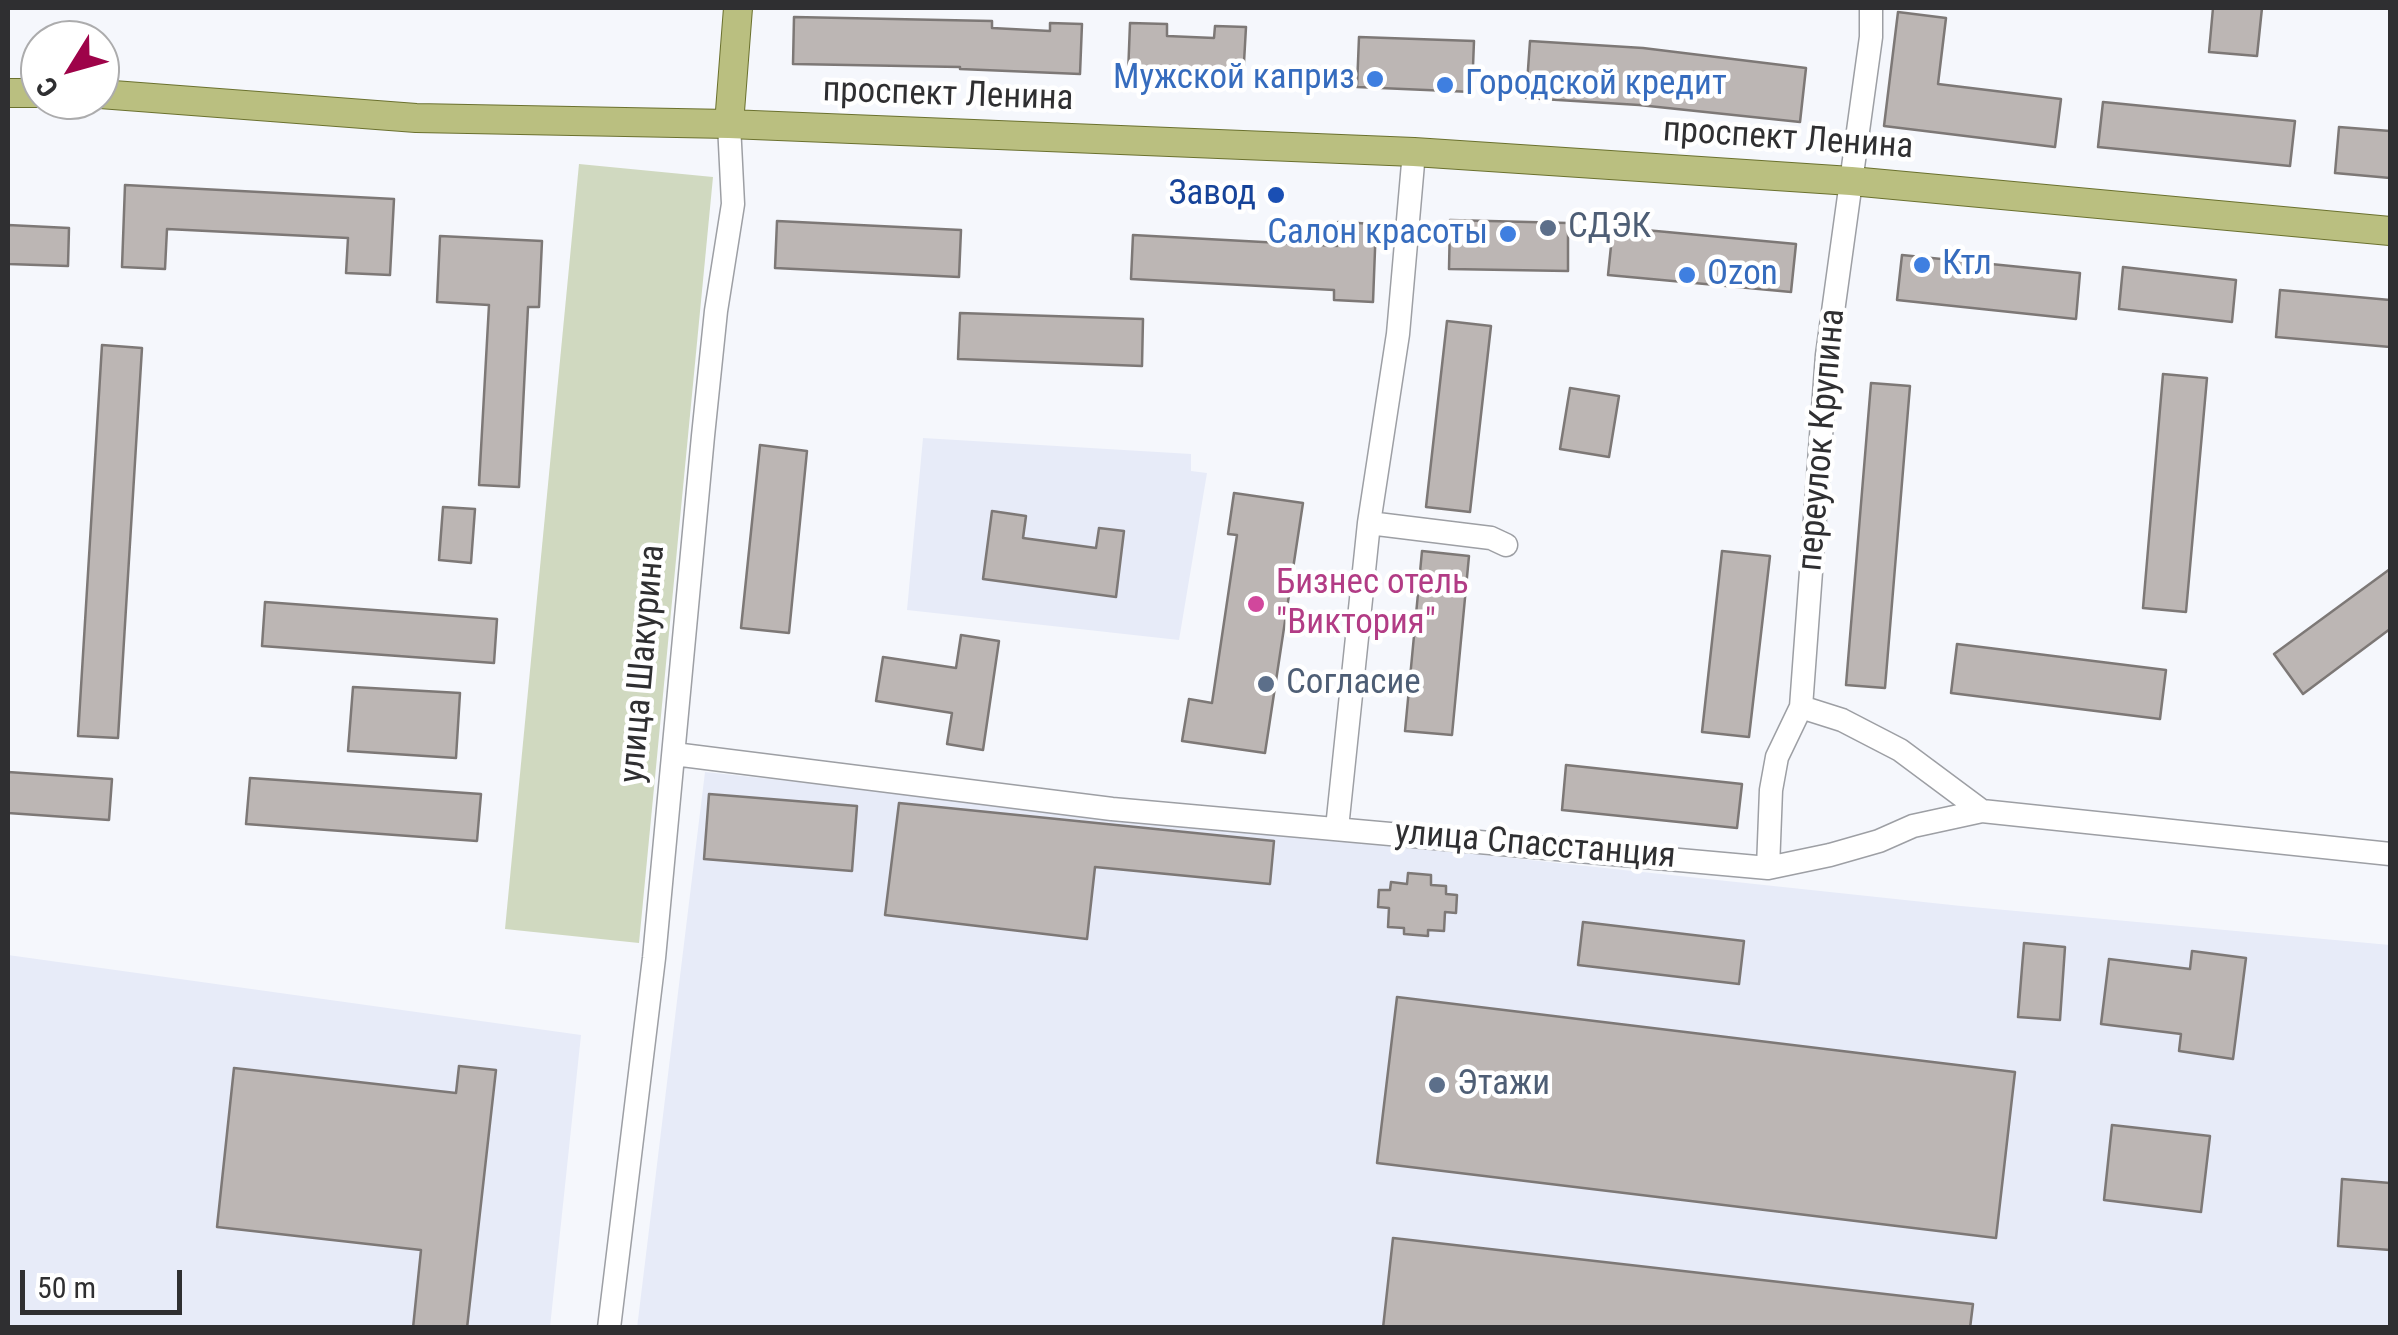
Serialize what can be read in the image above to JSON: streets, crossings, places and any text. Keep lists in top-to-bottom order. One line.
{"streets":{"main road":["проспект Ленина","улица Шакурина"],"street":["переулок Крупина","улица Спасстанция"]},"crossings":[["проспект Ленина","переулок Крупина"],["проспект Ленина","улица Шакурина"],["переулок Крупина","улица Спасстанция"],["улица Шакурина","улица Спасстанция"]],"places":["Мужской каприз","Городской кредит","Завод","СДЭК","Салон красоты","Ктл","Ozon","Бизнес отель \"Виктория\"","Согласие","Этажи"],"scale_bar":"50 m","north":"bottom left"}
